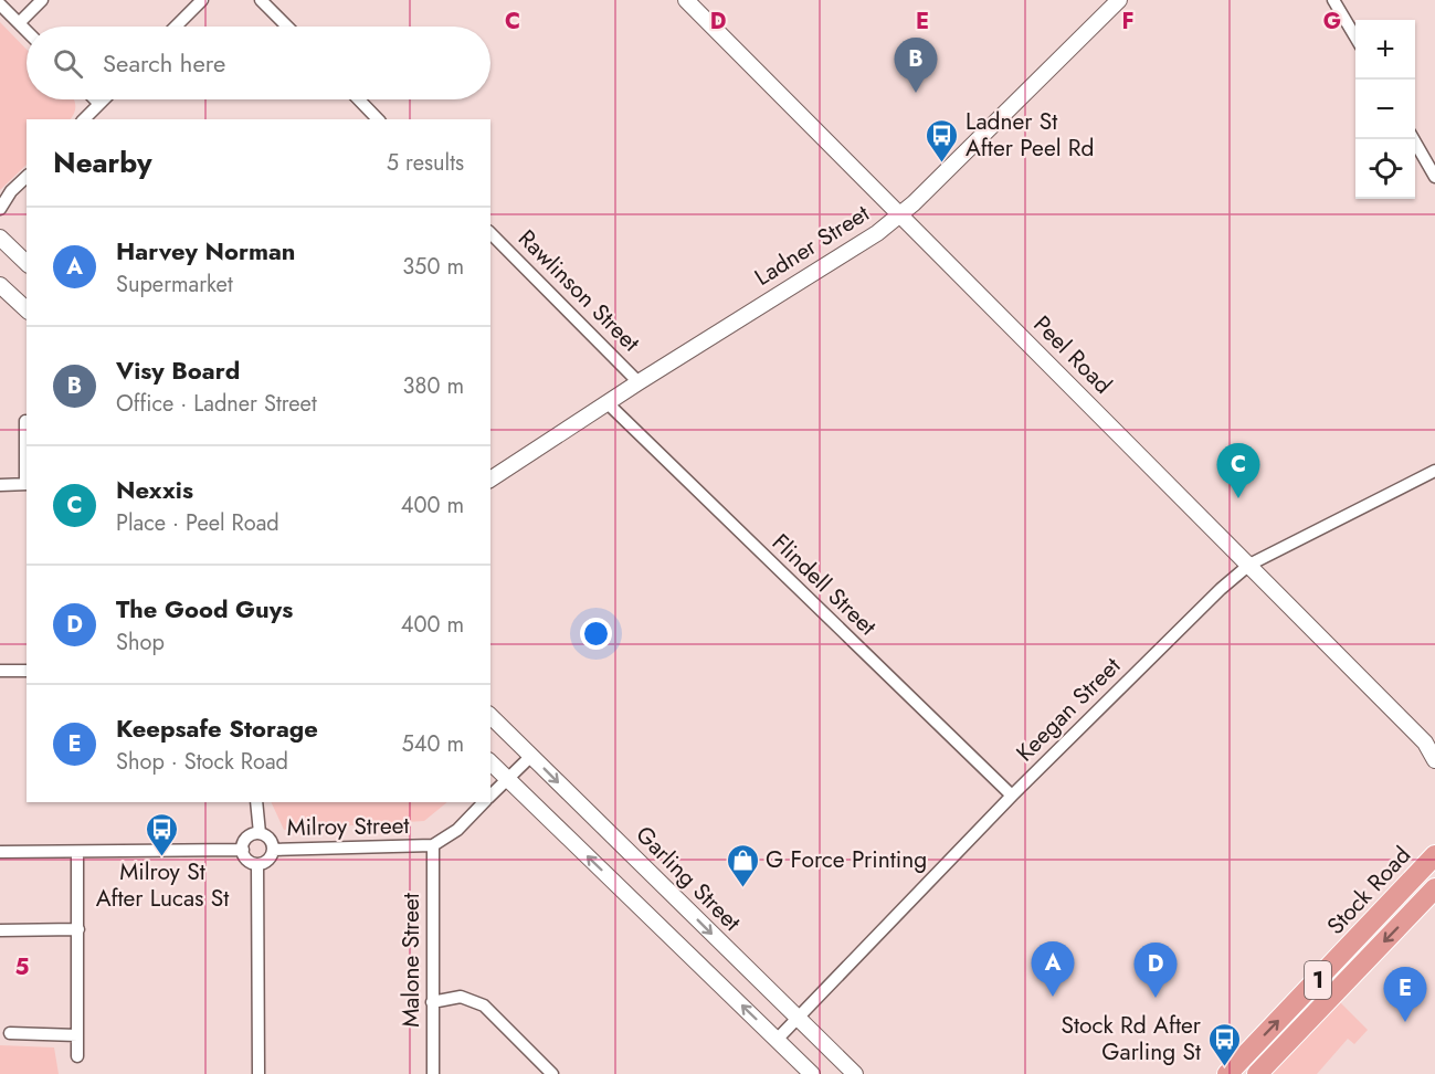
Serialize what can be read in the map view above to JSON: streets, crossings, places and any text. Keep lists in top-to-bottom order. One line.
{"streets":{"highway":["Stock Road","1"],"street":["Ladner Street","Rawlinson Street","Peel Road","Flindell Street","Keegan Street","Milroy Street","Garling Street","Malone Street"]},"crossings":[["Ladner Street","Rawlinson Street"],["Ladner Street","Peel Road"],["Ladner Street","Flindell Street"],["Peel Road","Keegan Street"],["Flindell Street","Keegan Street"],["Keegan Street","Garling Street"],["Milroy Street","Garling Street"],["Milroy Street","Malone Street"]],"places":{"bus stop":["Ladner St After Peel Rd","Milroy St After Lucas St","Stock Rd After Garling St"],"shop":["G Force Printing"]},"page":{"map_buttons":["+","−"],"search":"Search here","pins":["B","C","A","D","E"],"heading":["Nearby","5 results"],"list":[{"mark":"A","name":"Harvey Norman","note":"Supermarket","value":"350 m"},{"mark":"B","name":"Visy Board","note":"Office · Ladner Street","value":"380 m"},{"mark":"C","name":"Nexxis","note":"Place · Peel Road","value":"400 m"},{"mark":"D","name":"The Good Guys","note":"Shop","value":"400 m"},{"mark":"E","name":"Keepsafe Storage","note":"Shop · Stock Road","value":"540 m"}]},"grid":{"columns":["C","D","E","F","G"],"rows":["5"]}}
